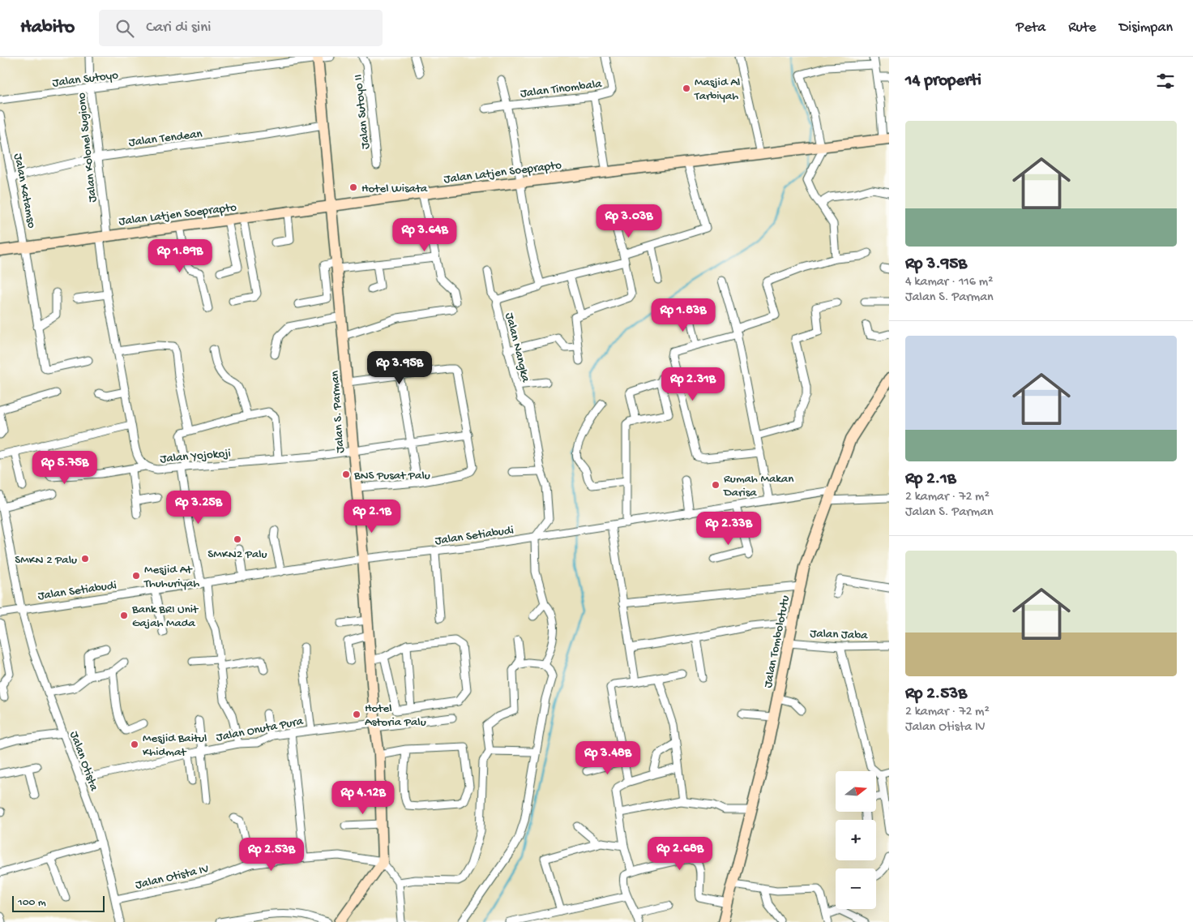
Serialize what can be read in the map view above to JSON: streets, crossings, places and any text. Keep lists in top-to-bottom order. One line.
{"streets":{"street":["Jalan Sutoyo","Jalan Tinombala","Jalan Sutoyo II","Jalan Tendean","Jalan Kolonel Sugiono","Jalan Latjen Soeprapto","Jalan Katamso","Jalan Nangka","Jalan S. Parman","Jalan Yojokoji","Jalan Setiabudi","Jalan Jaba","Jalan Tombolotutu","Jalan Onuta Pura","Jalan Otista","Jalan Otista IV"]},"crossings":[["Jalan Sutoyo","Jalan Kolonel Sugiono"],["Jalan Sutoyo","Jalan S. Parman"],["Jalan Tinombala","Jalan Latjen Soeprapto"],["Jalan Tendean","Jalan Kolonel Sugiono"],["Jalan Tendean","Jalan Katamso"],["Jalan Tendean","Jalan S. Parman"],["Jalan Kolonel Sugiono","Jalan Latjen Soeprapto"],["Jalan Kolonel Sugiono","Jalan Yojokoji"],["Jalan Latjen Soeprapto","Jalan Katamso"],["Jalan Latjen Soeprapto","Jalan S. Parman"],["Jalan Nangka","Jalan Setiabudi"],["Jalan S. Parman","Jalan Yojokoji"],["Jalan S. Parman","Jalan Setiabudi"],["Jalan S. Parman","Jalan Onuta Pura"],["Jalan S. Parman","Jalan Otista IV"],["Jalan Setiabudi","Jalan Tombolotutu"],["Jalan Setiabudi","Jalan Otista"],["Jalan Jaba","Jalan Tombolotutu"],["Jalan Onuta Pura","Jalan Otista"],["Jalan Otista","Jalan Otista IV"]],"places":["Masjid Al Tarbiyah","Hotel Wisata","BNS Pusat Palu","Rumah Makan Darisa","SMKN2 Palu","SMKN 2 Palu","Mesjid At Thuhuriyah","Bank BRI Unit Gajah Mada","Hotel Astoria Palu","Mesjid Baitul Khidmat"],"scale_bar":"100 m","north":"right","page":{"header":"Habito","search":"Cari di sini","nav":["Peta","Rute","Disimpan"],"heading":"14 properti","list":[{"name":"Rp 3.95B","note":"4 kamar · 116 m² · Jalan S. Parman"},{"name":"Rp 2.1B","note":"2 kamar · 72 m² · Jalan S. Parman"},{"name":"Rp 2.53B","note":"2 kamar · 72 m² · Jalan Otista IV"}],"price":["Rp 3.03B","Rp 3.64B","Rp 1.89B","Rp 1.83B","Rp 3.95B","Rp 2.31B","Rp 5.75B","Rp 3.25B","Rp 2.1B","Rp 2.33B","Rp 3.48B","Rp 4.12B","Rp 2.68B","Rp 2.53B"],"map_buttons":["+","−"],"scale":"100 m"}}
